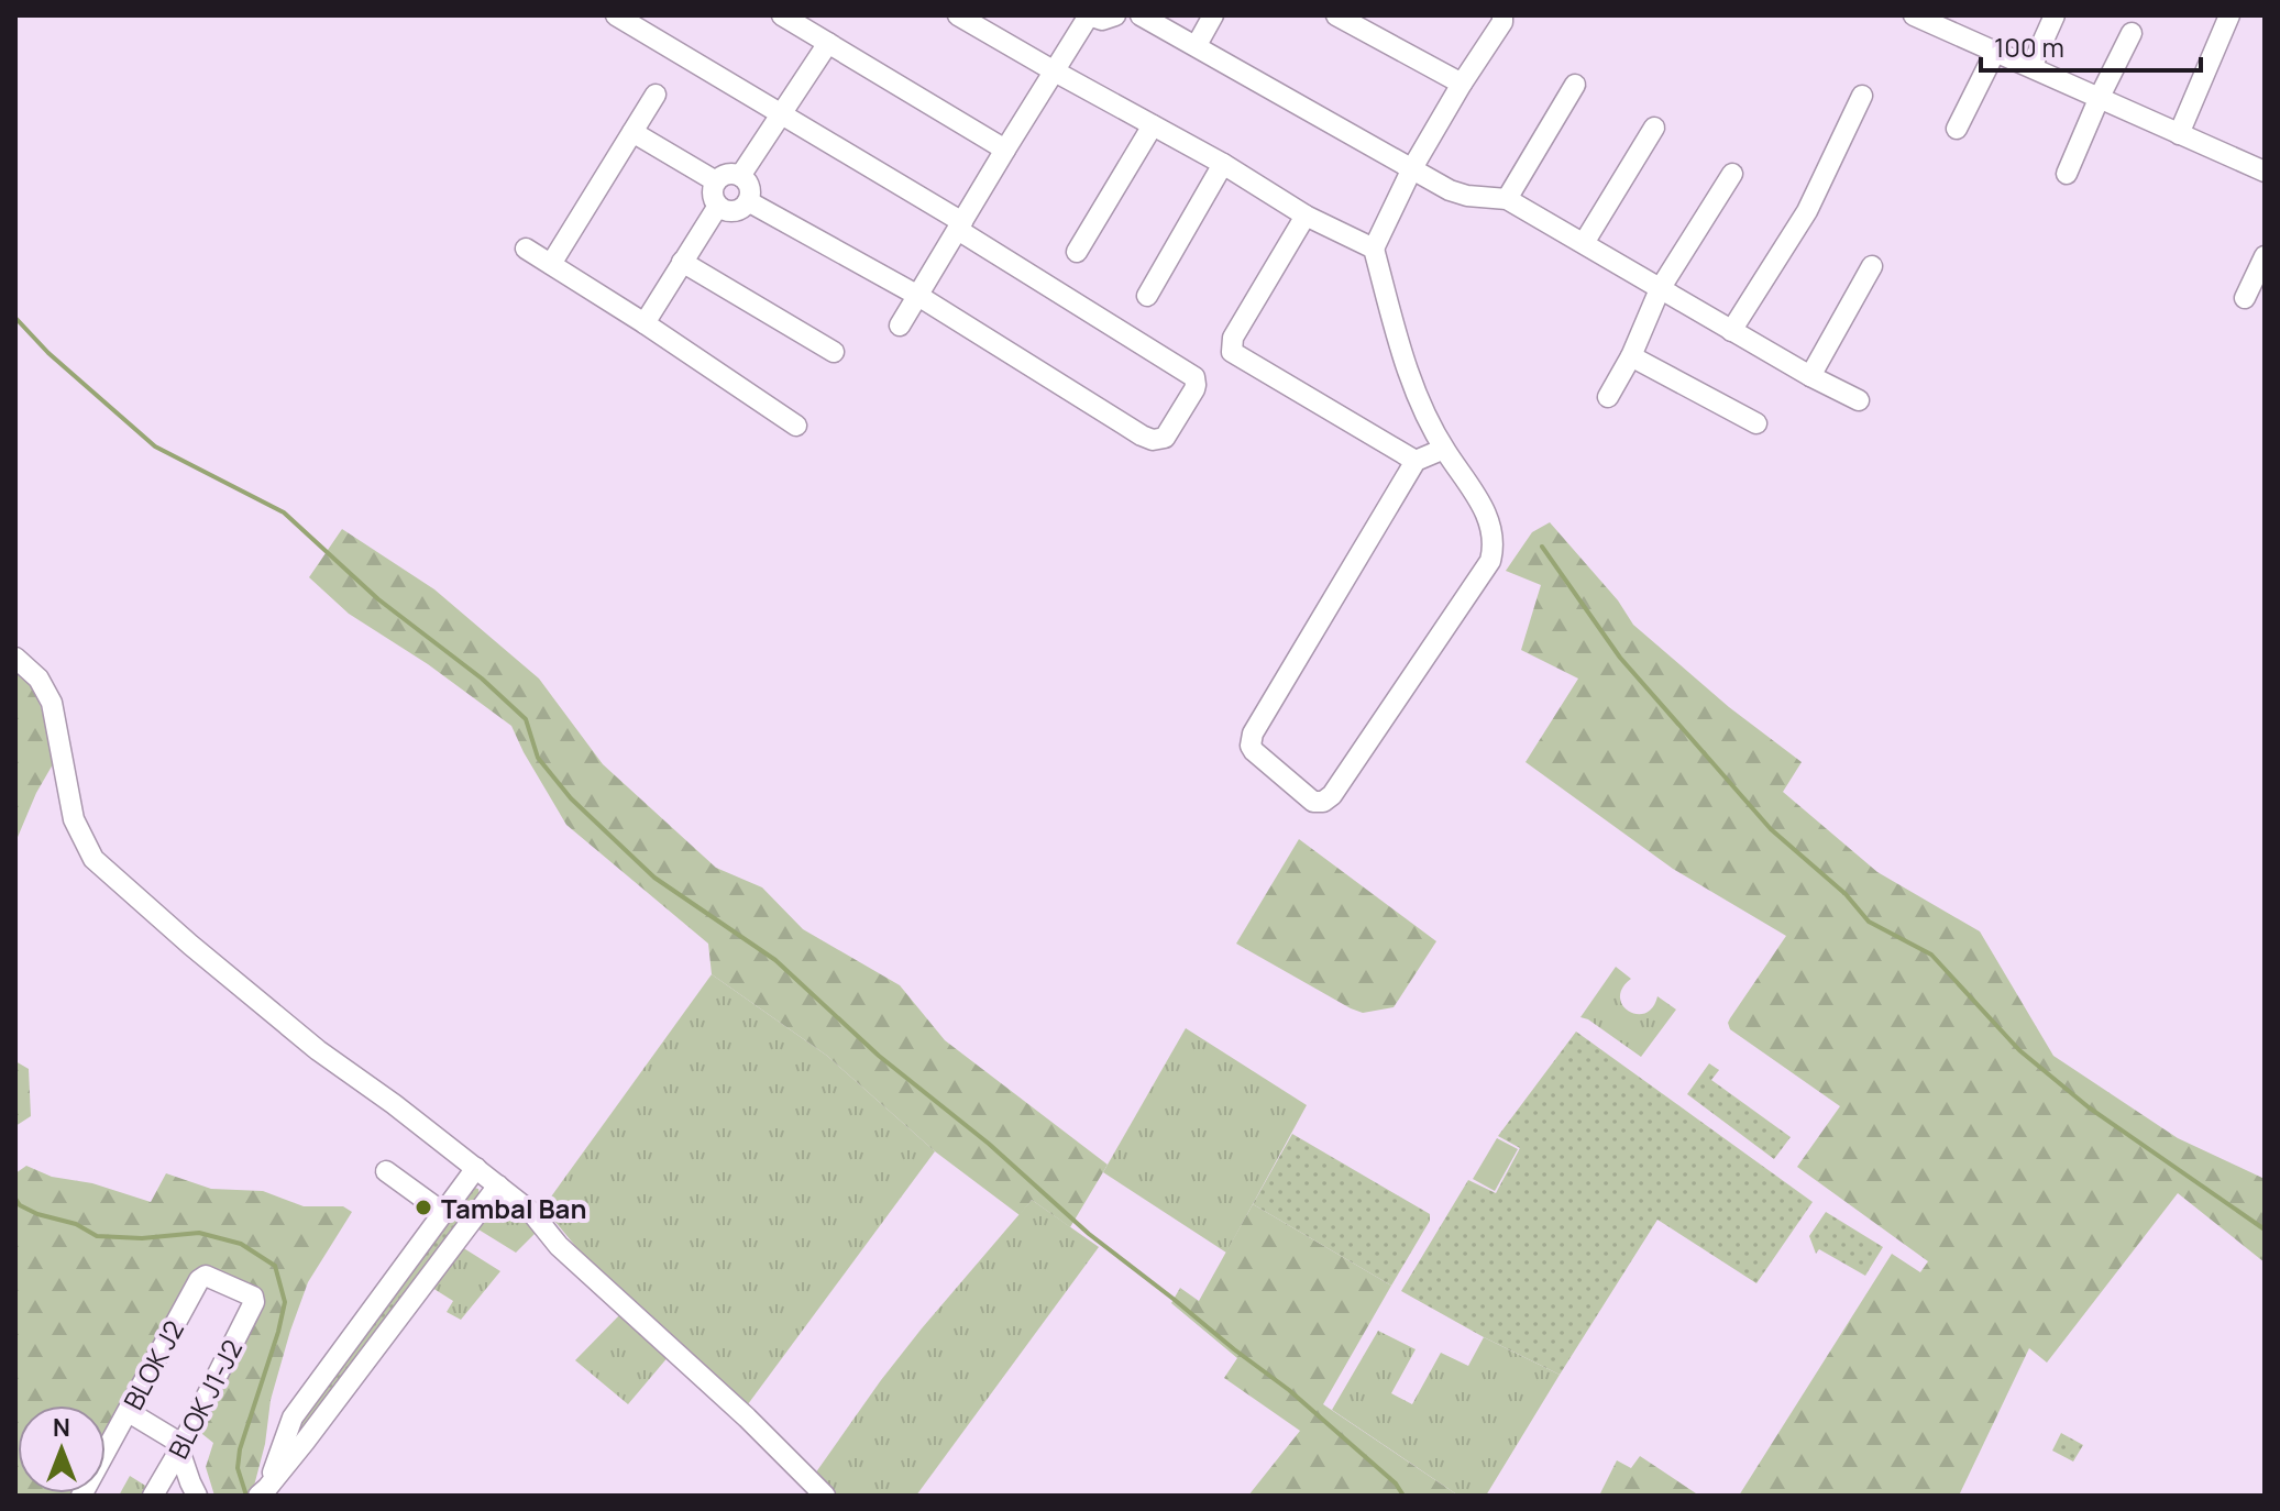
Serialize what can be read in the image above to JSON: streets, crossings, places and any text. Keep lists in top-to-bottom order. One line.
{"streets":{"street":["BLOK J2","BLOK J1-J2"]},"crossings":[["BLOK J2","BLOK J1-J2"]],"places":["Tambal Ban"],"scale_bar":"100 m","north":"top"}
